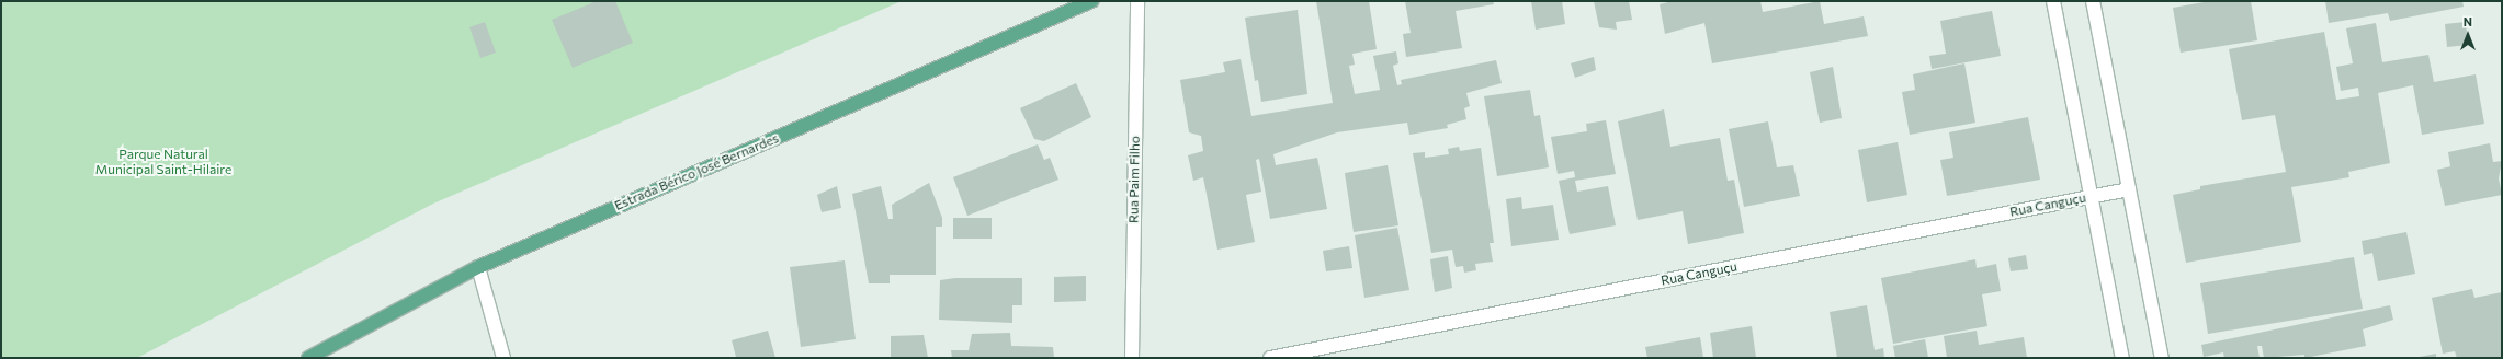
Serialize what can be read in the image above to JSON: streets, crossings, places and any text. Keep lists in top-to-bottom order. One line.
{"streets":{"main road":["Estrada Bérico José Bernardes"],"street":["Rua Paim Filho","Rua Canguçu"]},"parks":["Parque Natural Municipal Saint-Hilaire"],"north":"top"}
